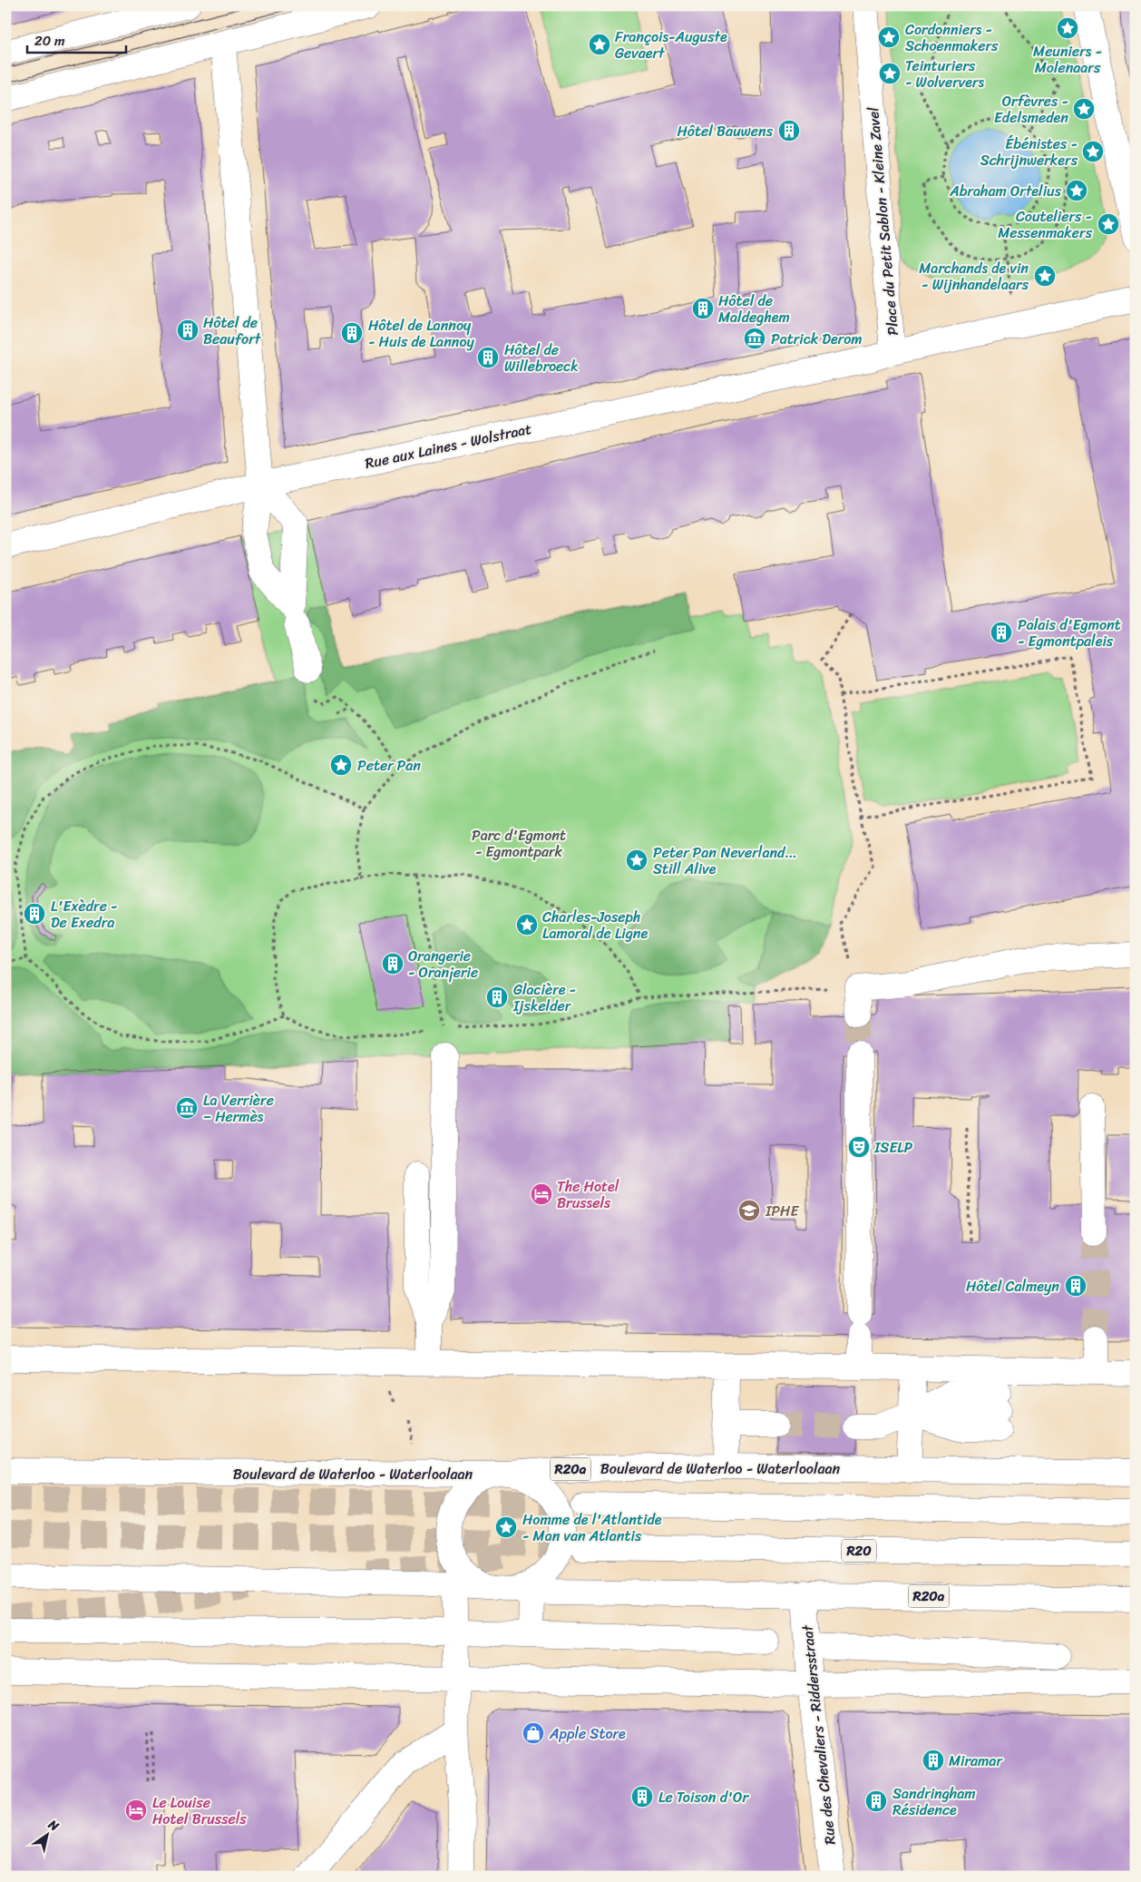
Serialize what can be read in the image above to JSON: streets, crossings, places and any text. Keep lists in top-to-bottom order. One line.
{"streets":{"main road":["Place du Petit Sablon - Kleine Zavel","Rue aux Laines - Wolstraat","Boulevard de Waterloo - Waterloolaan","R20a","R20","Rue des Chevaliers - Riddersstraat"]},"crossings":[["Place du Petit Sablon - Kleine Zavel","Rue aux Laines - Wolstraat"],["Boulevard de Waterloo - Waterloolaan","R20a"],["R20a","Rue des Chevaliers - Riddersstraat"]],"parks":["Parc d'Egmont - Egmontpark"],"places":{"place":["Meuniers - Molenaars","Cordonniers - Schoenmakers","François-Auguste Gevaert","Teinturiers - Wolververs","Orfèvres - Edelsmeden","Ébénistes - Schrijnwerkers","Abraham Ortelius","Couteliers - Messenmakers","Marchands de vin - Wijnhandelaars","Peter Pan","Peter Pan Neverland… Still Alive","Charles-Joseph Lamoral de Ligne","Homme de l'Atlantide - Man van Atlantis"],"building":["Hôtel Bauwens","Hôtel de Maldeghem","Hôtel de Beaufort","Hôtel de Lannoy - Huis de Lannoy","Hôtel de Willebroeck","Palais d'Egmont - Egmontpaleis","L'Exèdre - De Exedra","Orangerie - Oranjerie","Glacière - Ijskelder","Hôtel Calmeyn","Miramar","Le Toison d'Or","Sandringham Résidence"],"museum":["Patrick Derom","La Verrière – Hermès"],"theatre":["ISELP"],"hotel":["The Hotel Brussels","Le Louise Hotel Brussels"],"school or university":["IPHE"],"shop":["Apple Store"]},"scale_bar":"20 m","north":"top right"}
